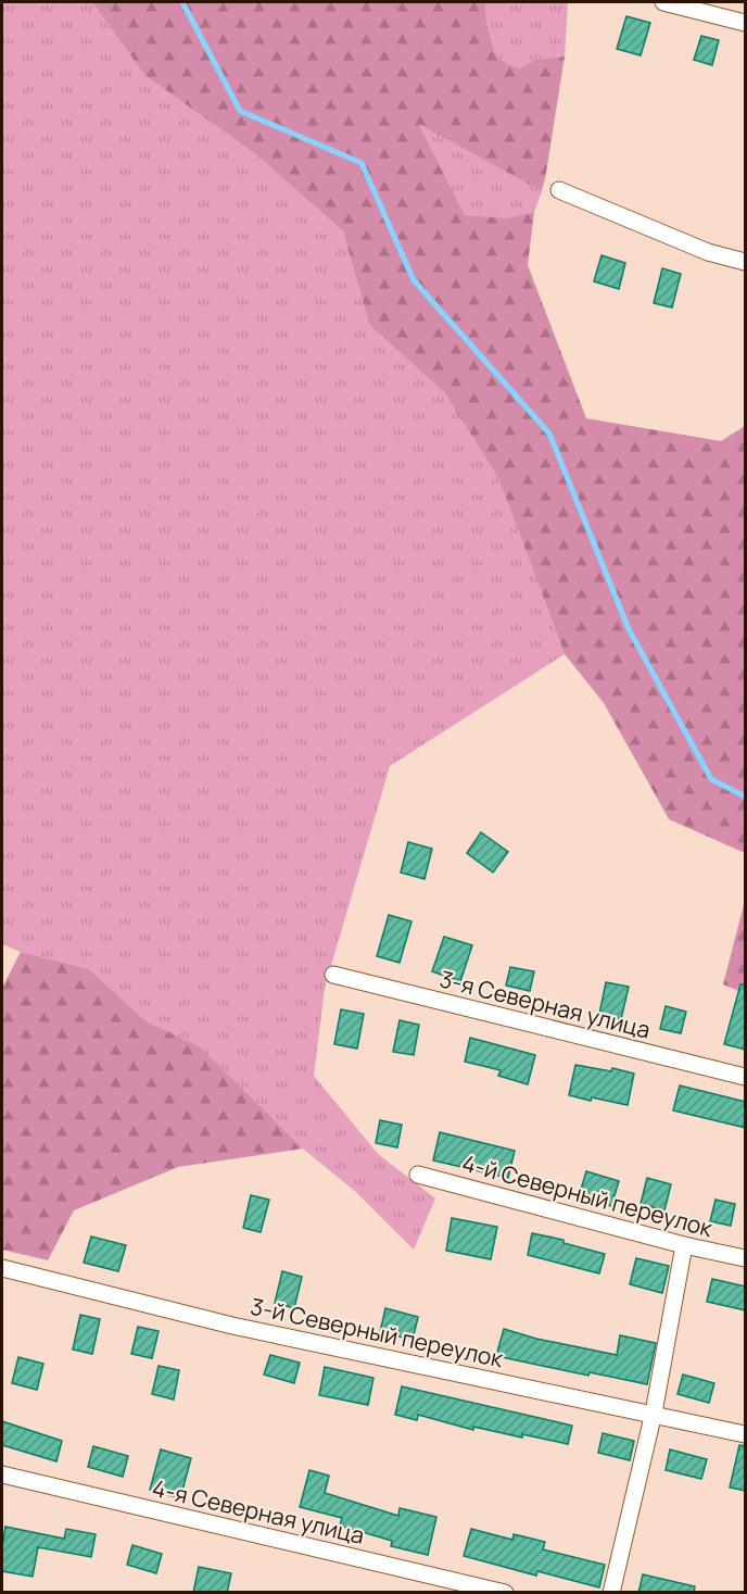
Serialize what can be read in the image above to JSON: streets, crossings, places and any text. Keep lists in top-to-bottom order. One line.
{"streets":{"street":["3-я Северная улица","4-й Северный переулок","3-й Северный переулок","4-я Северная улица"]}}
